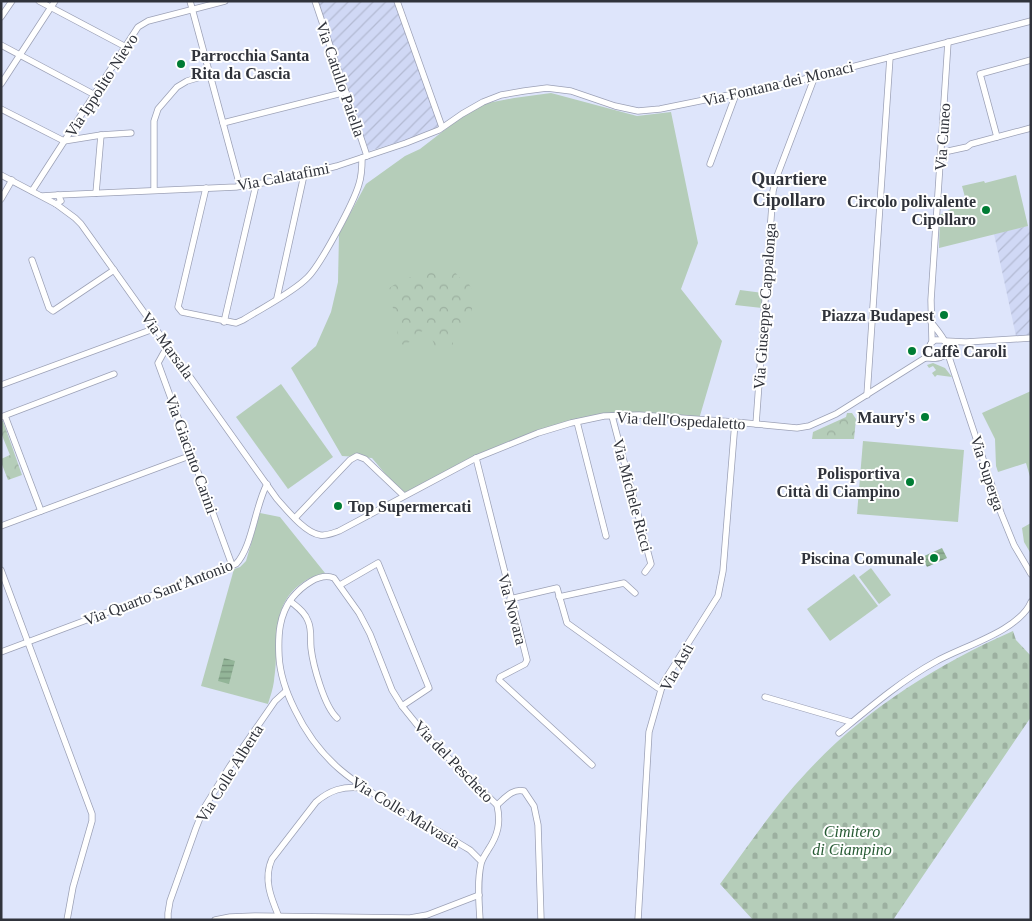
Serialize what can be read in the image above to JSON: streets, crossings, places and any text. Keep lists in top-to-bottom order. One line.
{"streets":{"street":["Via Catullo Paiella","Via Fontana dei Monaci","Via Ippolito Nievo","Via Cuneo","Via Calatafimi","Via Giuseppe Cappalonga","Via Marsala","Via dell'Ospedaletto","Via Giacinto Carini","Via Superga","Via Michele Ricci","Via Quarto Sant'Antonio","Via Novara","Via Asti","Via del Pescheto","Via Colle Alberta","Via Colle Malvasia"]},"crossings":[["Via Catullo Paiella","Via Calatafimi"],["Via Fontana dei Monaci","Via Cuneo"],["Via Fontana dei Monaci","Via Calatafimi"],["Via Fontana dei Monaci","Via Giuseppe Cappalonga"],["Via Cuneo","Via dell'Ospedaletto"],["Via Cuneo","Via Superga"],["Via Calatafimi","Via Marsala"],["Via Giuseppe Cappalonga","Via dell'Ospedaletto"],["Via Marsala","Via dell'Ospedaletto"],["Via Marsala","Via Giacinto Carini"],["Via Marsala","Via Quarto Sant'Antonio"],["Via dell'Ospedaletto","Via Superga"],["Via dell'Ospedaletto","Via Michele Ricci"],["Via dell'Ospedaletto","Via Quarto Sant'Antonio"],["Via dell'Ospedaletto","Via Novara"],["Via dell'Ospedaletto","Via Asti"],["Via Giacinto Carini","Via Quarto Sant'Antonio"],["Via del Pescheto","Via Colle Malvasia"],["Via Colle Alberta","Via Colle Malvasia"]],"districts":["Quartiere Cipollaro"],"parks":["Cimitero di Ciampino"],"places":["Parrocchia Santa Rita da Cascia","Circolo polivalente Cipollaro","Piazza Budapest","Caffè Caroli","Maury's","Polisportiva Città di Ciampino","Top Supermercati","Piscina Comunale"]}
